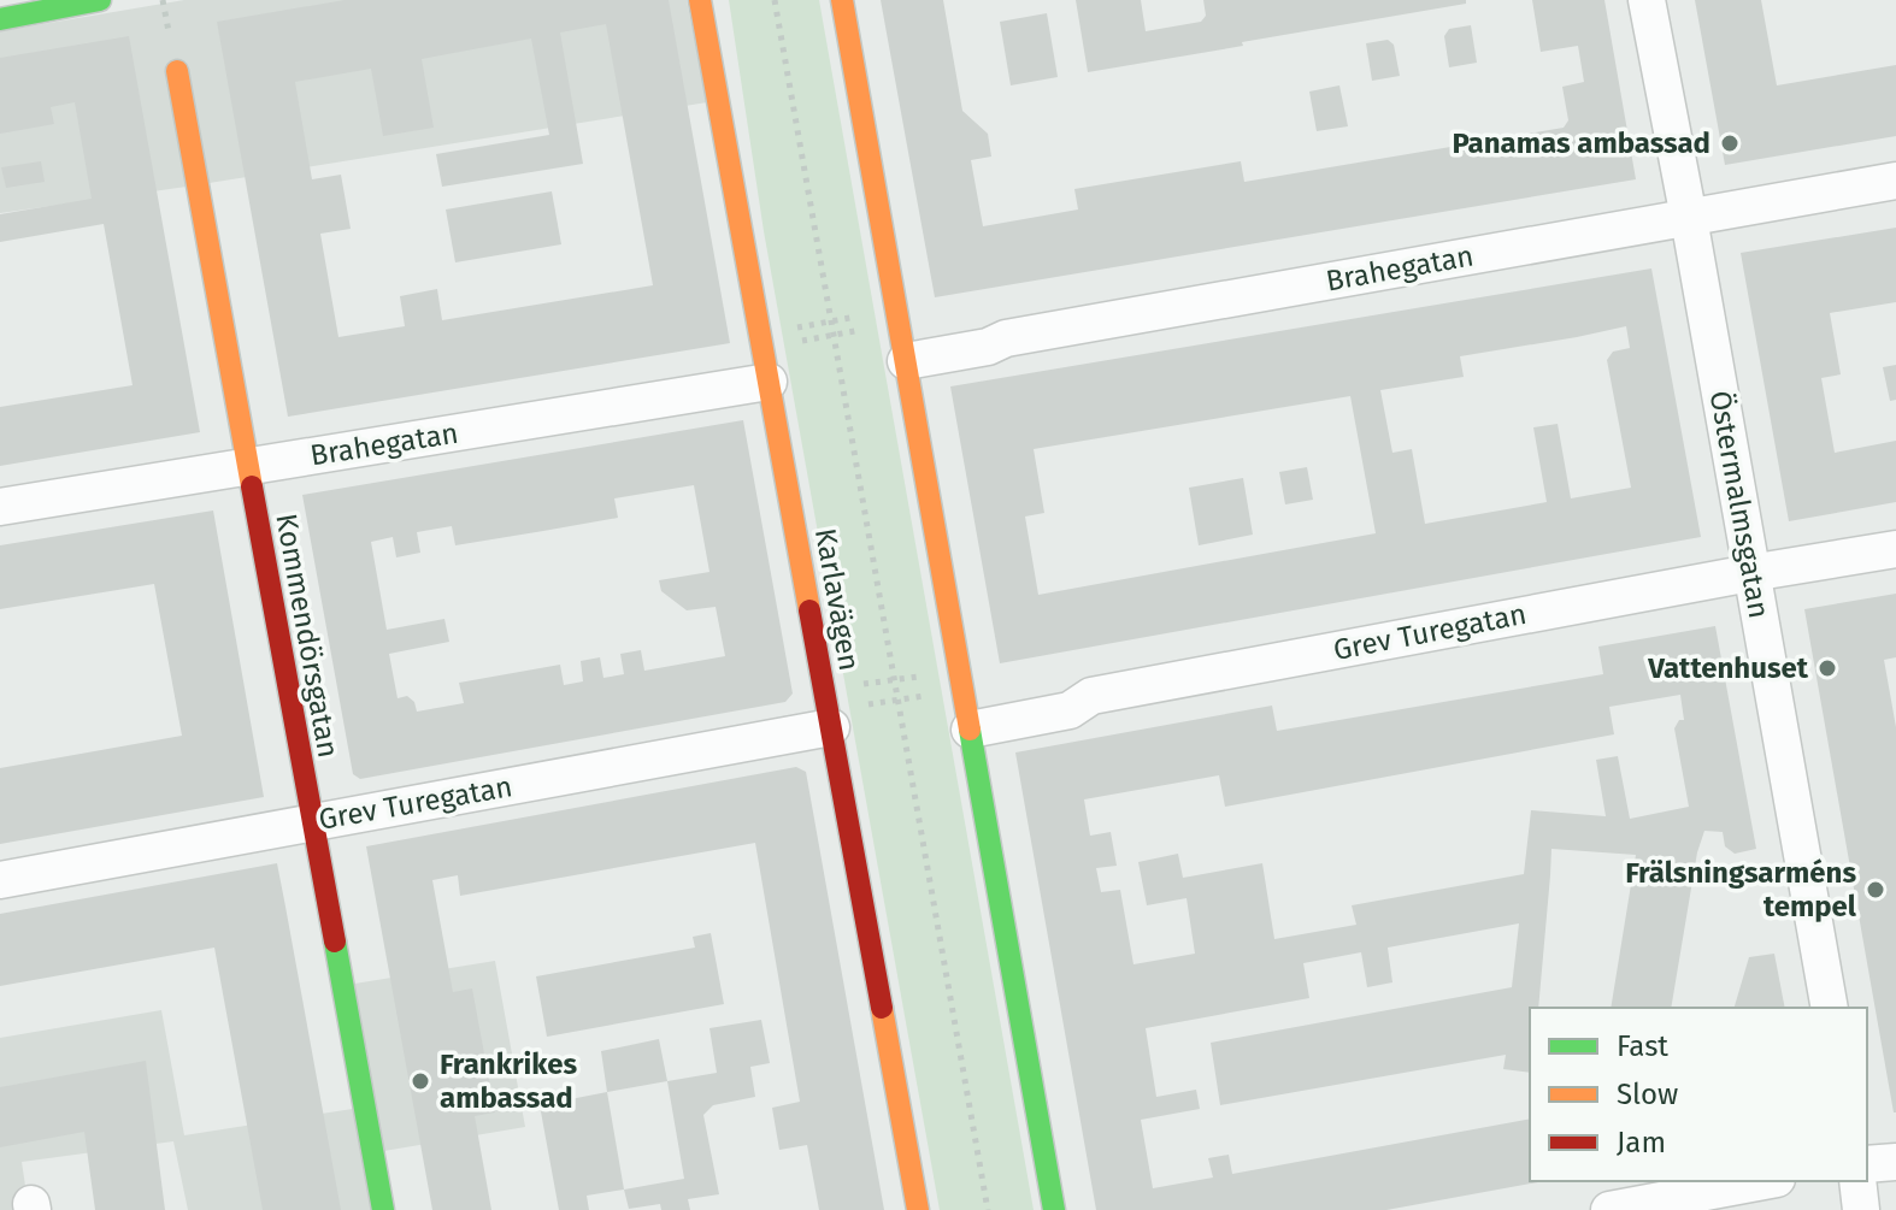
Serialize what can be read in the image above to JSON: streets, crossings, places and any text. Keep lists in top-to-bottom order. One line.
{"streets":{"street":["Brahegatan","Östermalmsgatan","Karlavägen","Grev Turegatan","Kommendörsgatan"]},"crossings":[["Brahegatan","Östermalmsgatan"],["Brahegatan","Karlavägen"],["Brahegatan","Kommendörsgatan"],["Östermalmsgatan","Grev Turegatan"],["Karlavägen","Grev Turegatan"],["Grev Turegatan","Kommendörsgatan"]],"places":["Panamas ambassad","Vattenhuset","Frälsningsarméns tempel","Frankrikes ambassad"],"legend":["Fast","Slow","Jam"]}
